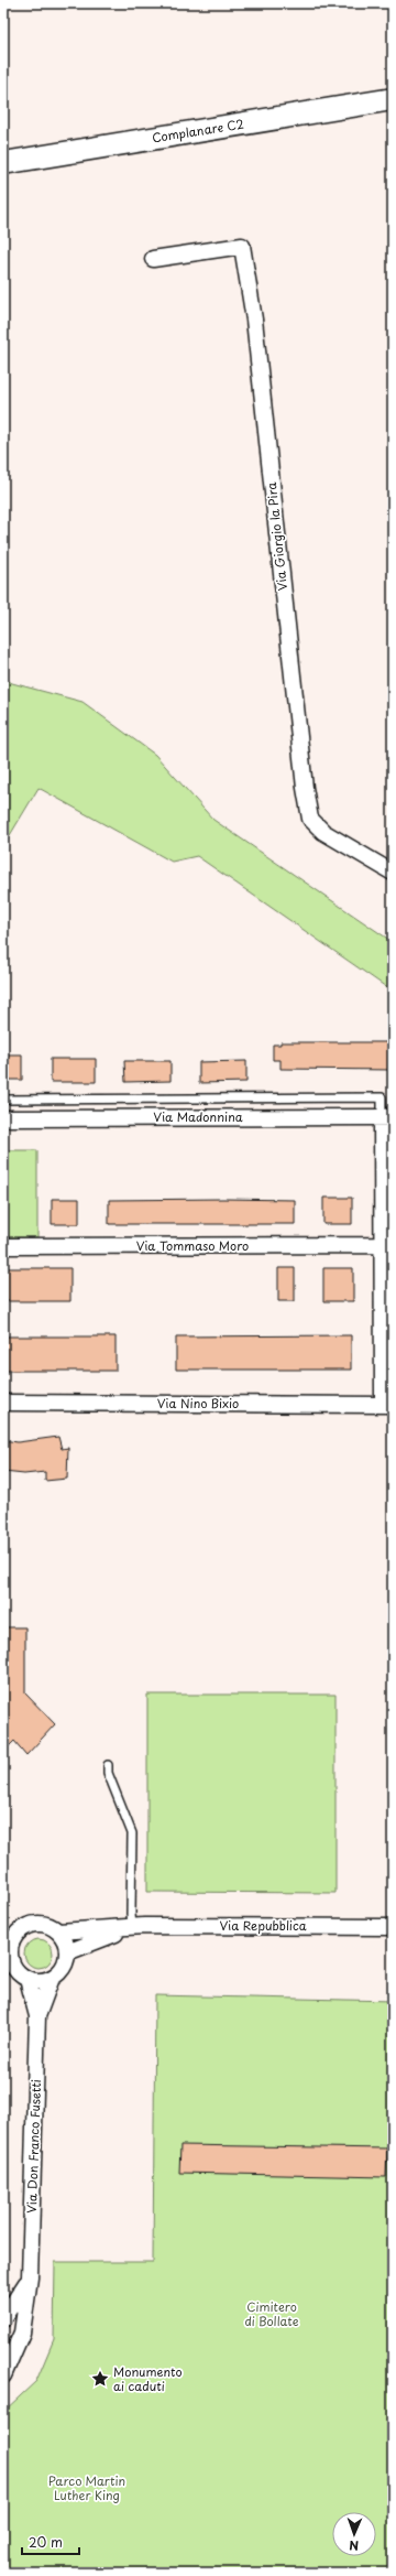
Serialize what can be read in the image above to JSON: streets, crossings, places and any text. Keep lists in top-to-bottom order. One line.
{"streets":{"street":["Complanare C2","Via Giorgio la Pira","Via Madonnina","Via Tommaso Moro","Via Nino Bixio","Via Repubblica","Via Don Franco Fusetti"]},"crossings":[["Via Repubblica","Via Don Franco Fusetti"]],"parks":["Cimitero di Bollate","Parco Martin Luther King"],"places":{"place":["Monumento ai caduti"]},"scale_bar":"20 m","north":"bottom"}
